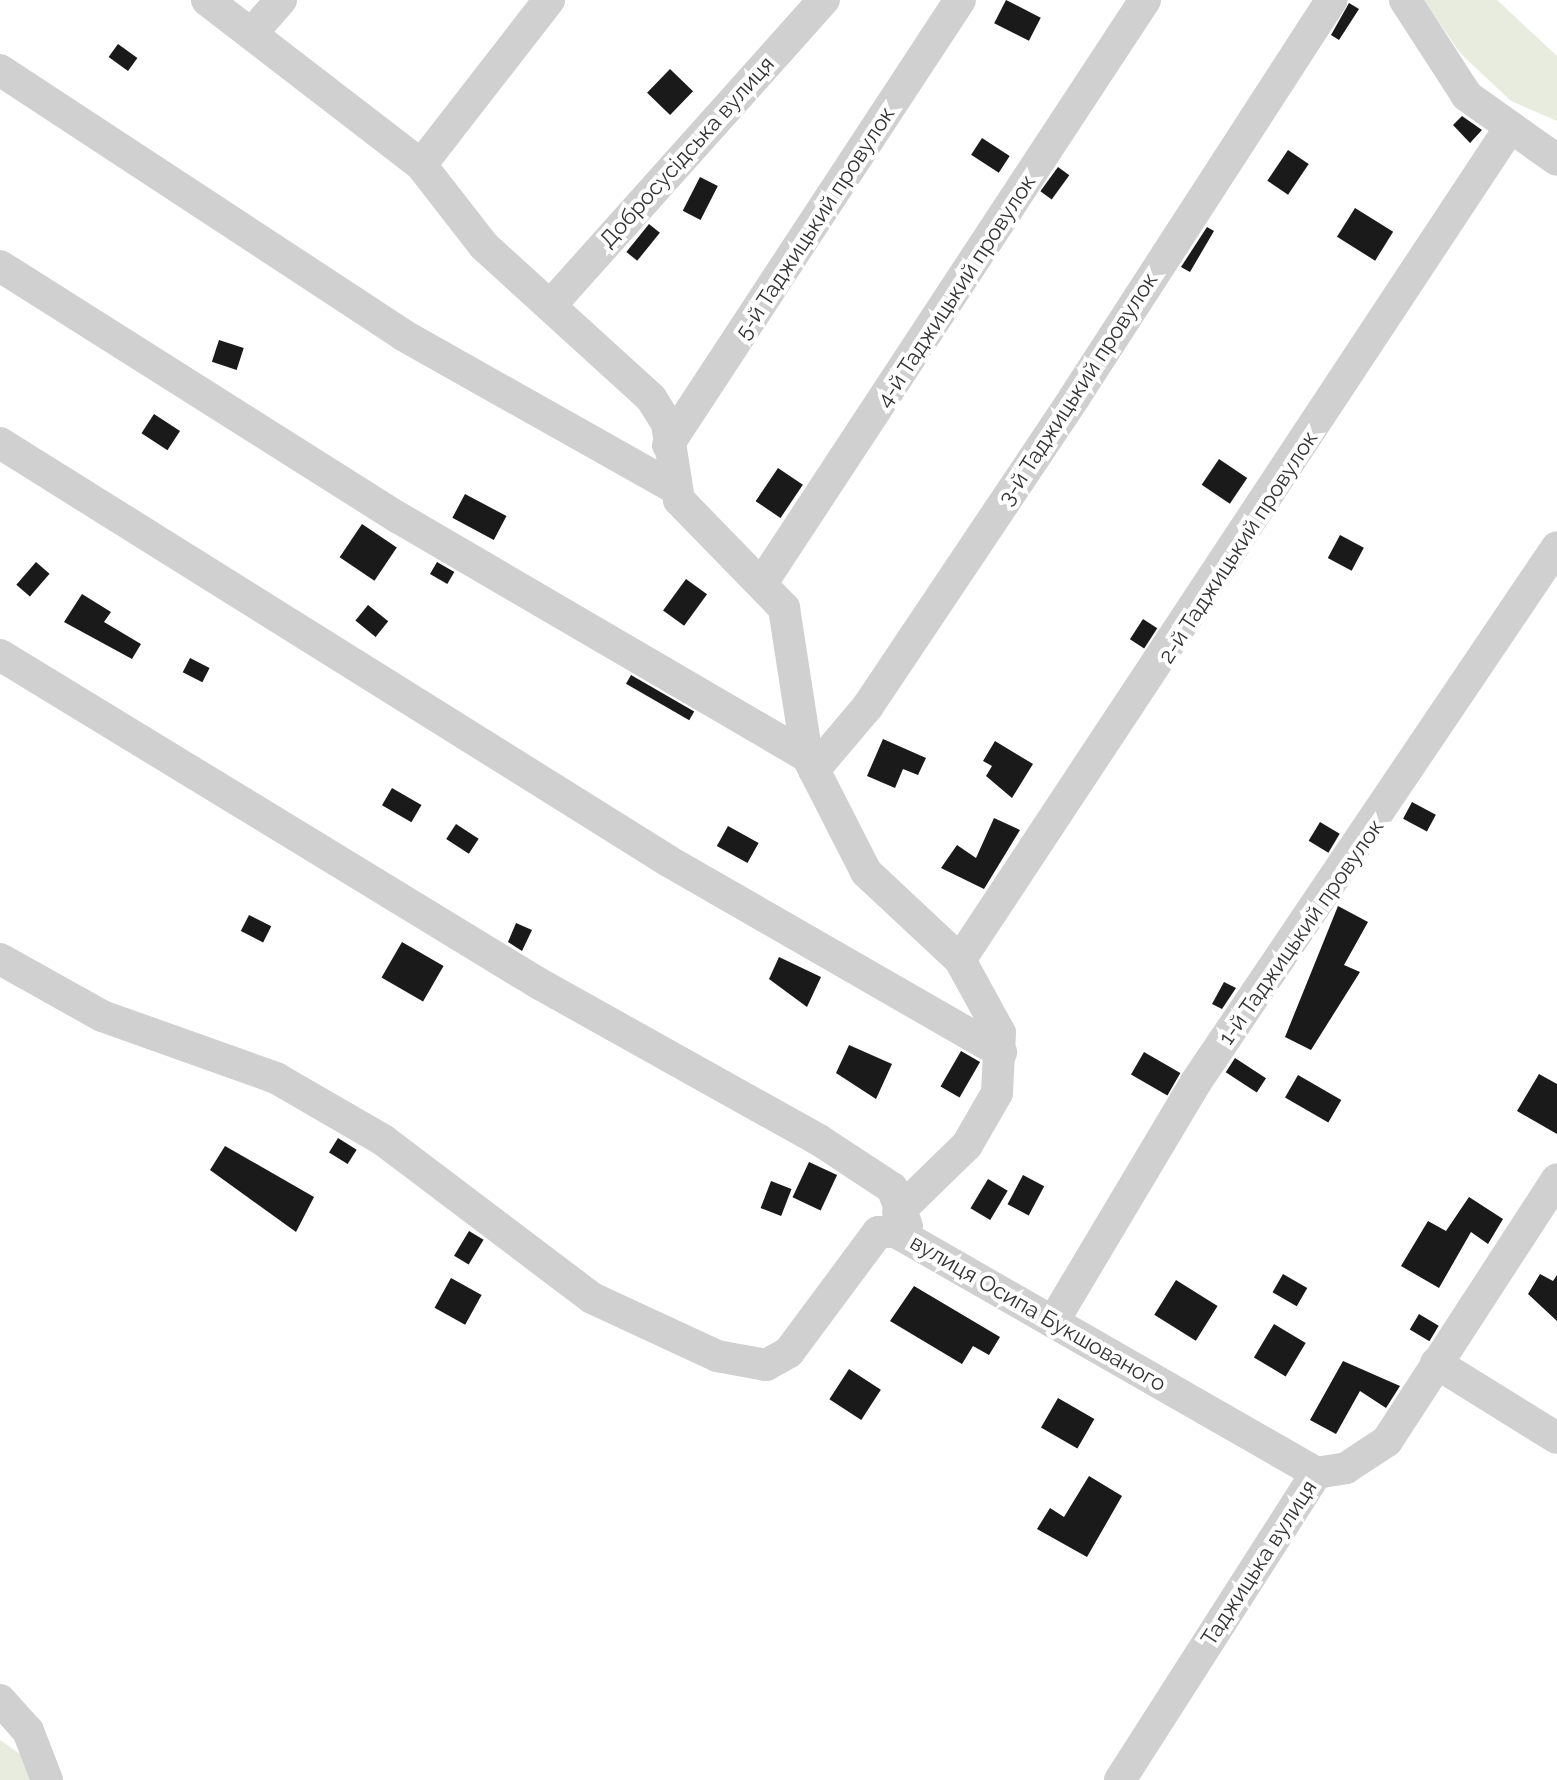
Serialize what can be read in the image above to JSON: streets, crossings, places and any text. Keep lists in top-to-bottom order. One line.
{"streets":{"street":["Добросусідська вулиця","5-й Таджицький провулок","4-й Таджицький провулок","3-й Таджицький провулок","2-й Таджицький провулок","1-й Таджицький провулок","вулиця Осипа Букшованого","Таджицька вулиця"]},"crossings":[["1-й Таджицький провулок","вулиця Осипа Букшованого"],["вулиця Осипа Букшованого","Таджицька вулиця"]]}
